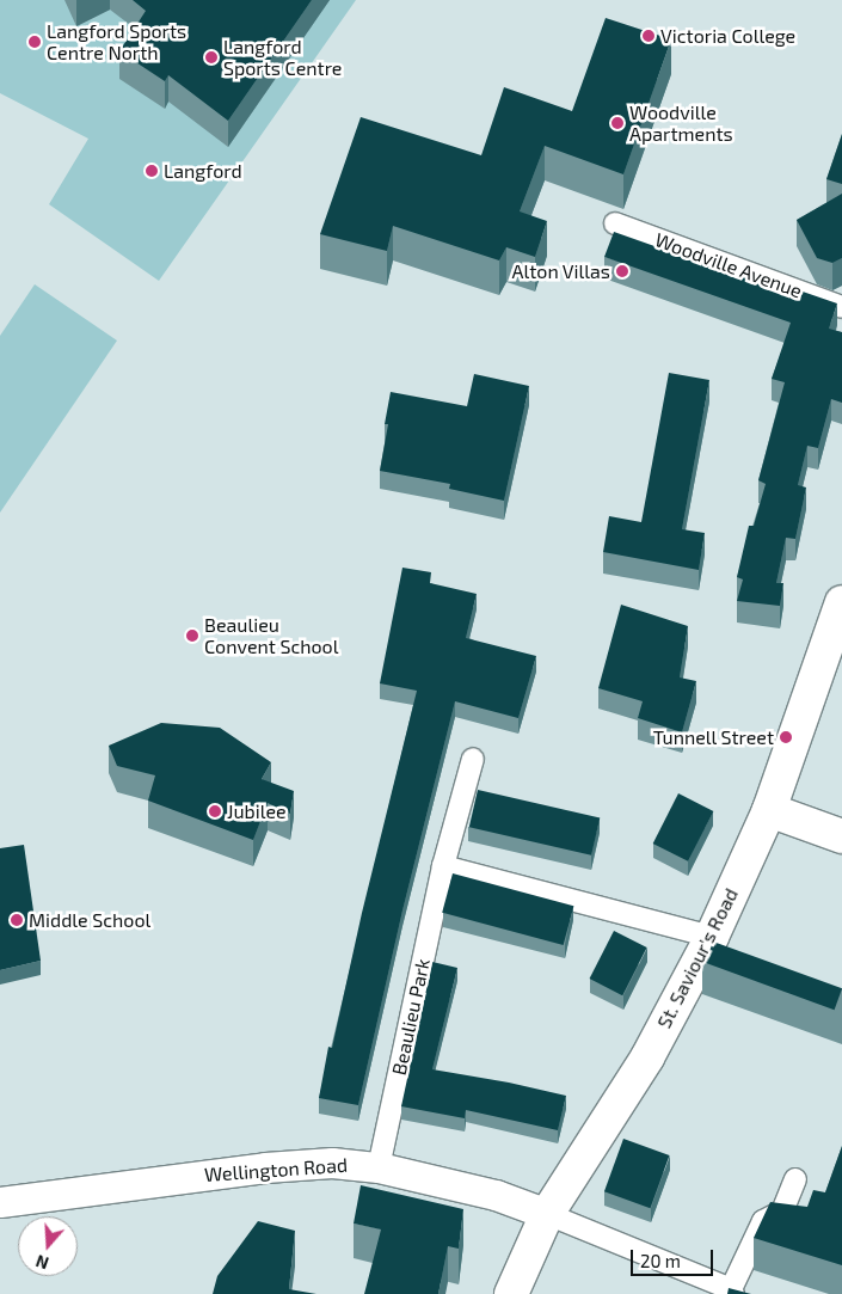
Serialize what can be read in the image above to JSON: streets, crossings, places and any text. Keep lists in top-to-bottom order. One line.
{"streets":{"main road":["St. Saviour's Road","Wellington Road"],"street":["Woodville Avenue","Beaulieu Park"]},"crossings":[["St. Saviour's Road","Wellington Road"],["Beaulieu Park","Wellington Road"]],"places":["Victoria College","Langford Sports Centre North","Langford Sports Centre","Woodville Apartments","Langford","Alton Villas","Beaulieu Convent School","Tunnell Street","Jubilee","Middle School"],"scale_bar":"20 m","north":"bottom"}
